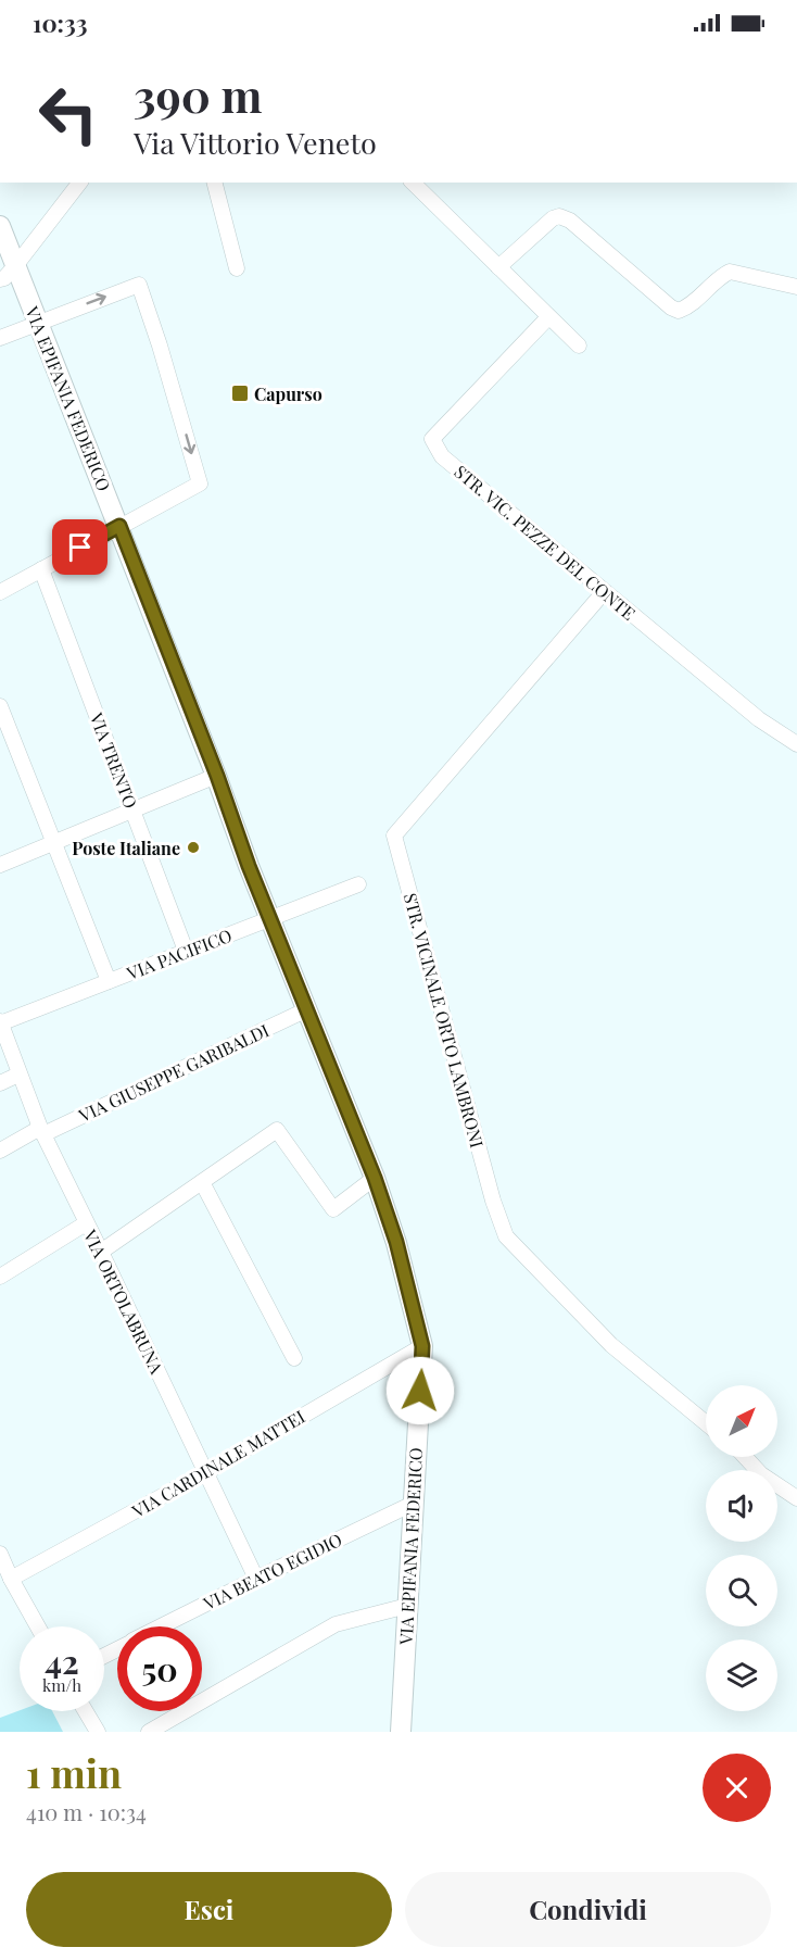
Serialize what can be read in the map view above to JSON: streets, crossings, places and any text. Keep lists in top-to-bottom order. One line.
{"streets":{"main road":["VIA EPIFANIA FEDERICO"],"street":["STR. VIC. PEZZE DEL CONTE","VIA TRENTO","VIA PACIFICO","STR. VICINALE ORTO LAMBRONI","VIA GIUSEPPE GARIBALDI","VIA ORTOLABRUNA","VIA CARDINALE MATTEI","VIA BEATO EGIDIO"]},"crossings":[["VIA EPIFANIA FEDERICO","VIA PACIFICO"],["VIA EPIFANIA FEDERICO","VIA GIUSEPPE GARIBALDI"],["VIA EPIFANIA FEDERICO","VIA CARDINALE MATTEI"],["VIA EPIFANIA FEDERICO","VIA BEATO EGIDIO"],["STR. VIC. PEZZE DEL CONTE","STR. VICINALE ORTO LAMBRONI"],["VIA TRENTO","VIA PACIFICO"],["VIA PACIFICO","VIA ORTOLABRUNA"],["VIA GIUSEPPE GARIBALDI","VIA ORTOLABRUNA"],["VIA ORTOLABRUNA","VIA CARDINALE MATTEI"],["VIA ORTOLABRUNA","VIA BEATO EGIDIO"]],"places":{"transit":["Capurso"],"other":["Poste Italiane"]},"north":"top right","page":{"status":"10:33","turn":["390 m","Via Vittorio Veneto"],"speed":"42 km/h","limit":"50","heading":["1 min","410 m · 10:34"],"buttons":["Esci","Condividi"]}}
